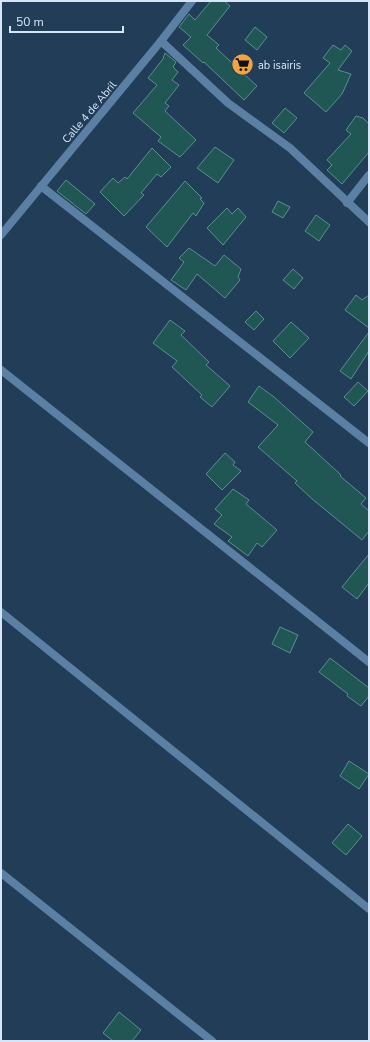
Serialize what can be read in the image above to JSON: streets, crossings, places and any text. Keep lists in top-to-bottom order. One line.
{"streets":{"street":["Calle 4 de Abril"]},"places":{"supermarket":["ab isairis"]},"scale_bar":"50 m"}
